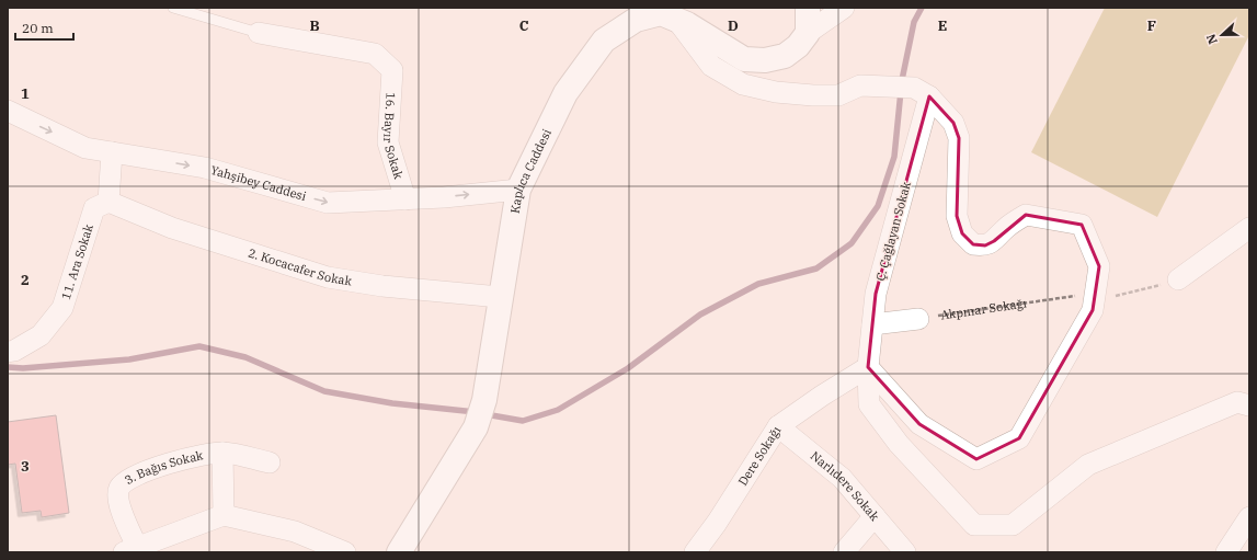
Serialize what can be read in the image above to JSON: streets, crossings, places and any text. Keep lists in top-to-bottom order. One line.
{"streets":{"main road":["Kaplıca Caddesi"],"street":["16. Bayır Sokak","Yahşibey Caddesi","Ç. Çağlayan Sokak","11. Ara Sokak","2. Kocacafer Sokak","Dere Sokağı","3. Bağıs Sokak","Narlıdere Sokak"],"path":["Akpınar Sokağı"]},"crossings":[["16. Bayır Sokak","Yahşibey Caddesi"],["Kaplıca Caddesi","Yahşibey Caddesi"],["Kaplıca Caddesi","2. Kocacafer Sokak"],["Ç. Çağlayan Sokak","Dere Sokağı"],["11. Ara Sokak","2. Kocacafer Sokak"],["Dere Sokağı","Narlıdere Sokak"]],"one_way":["Yahşibey Caddesi"],"scale_bar":"20 m","north":"left","grid":{"columns":["B","C","D","E","F"],"rows":["1","2","3"]}}
